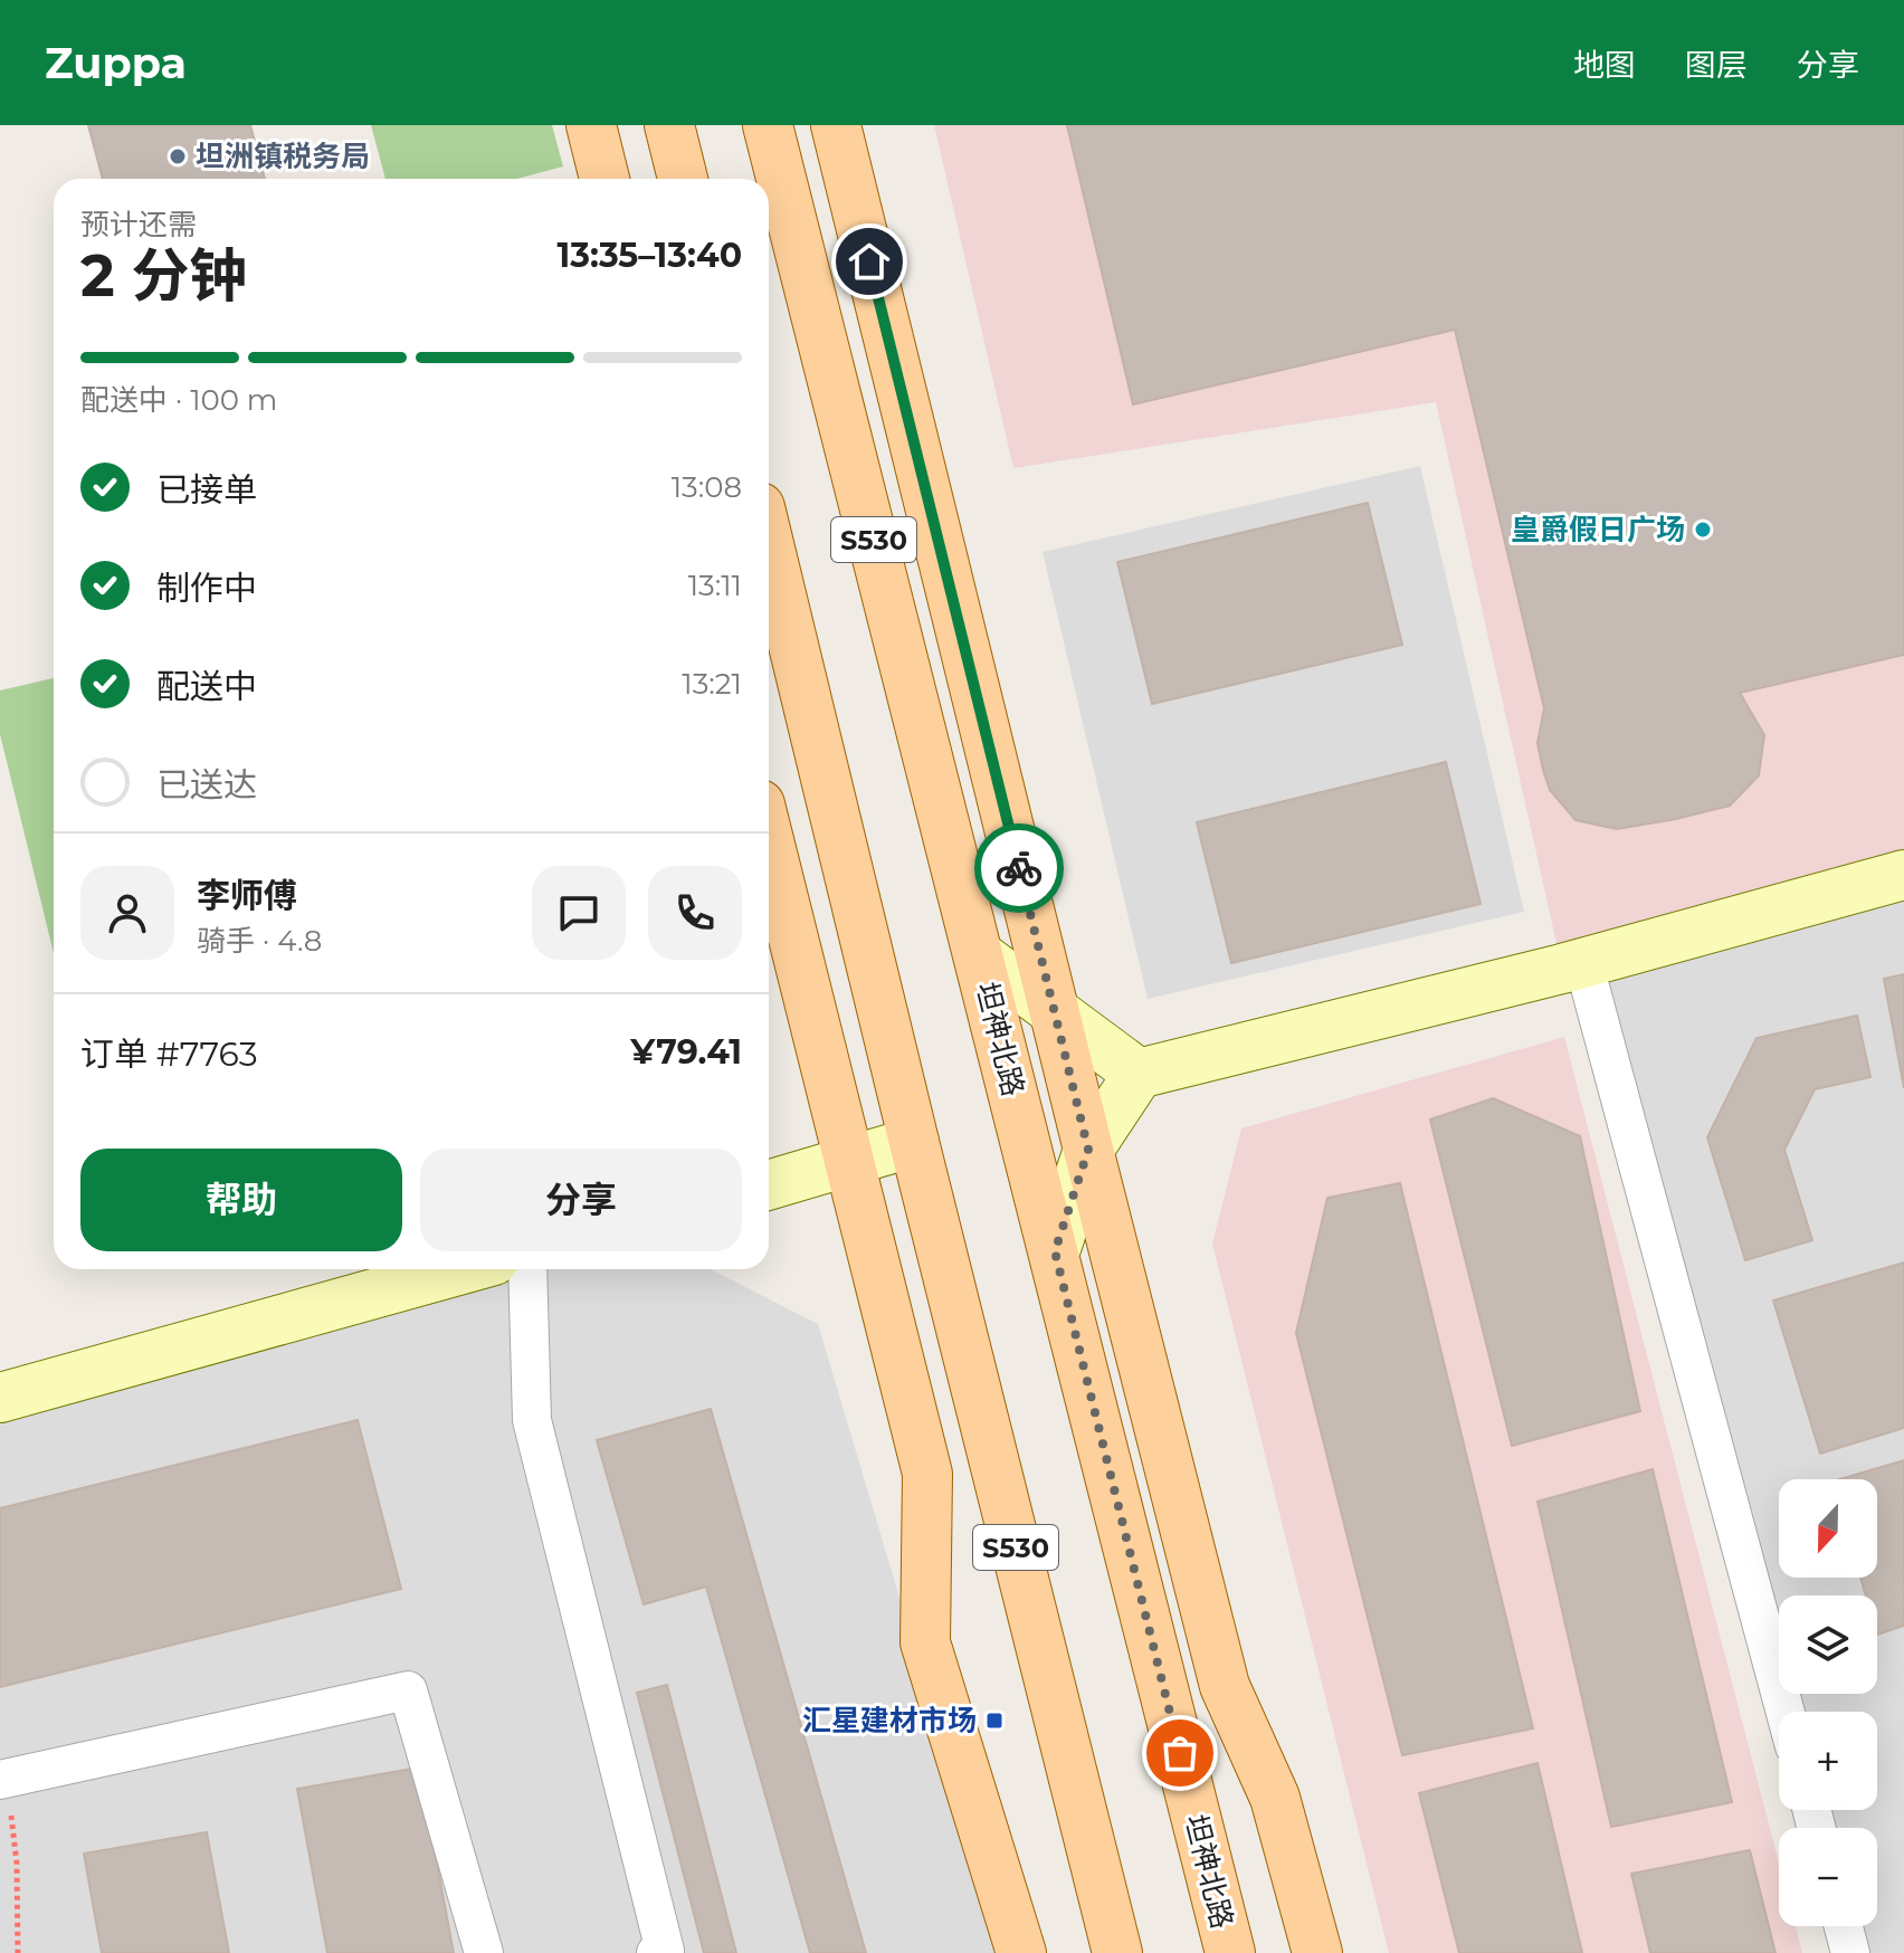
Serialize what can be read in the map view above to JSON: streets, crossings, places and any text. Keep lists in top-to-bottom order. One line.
{"streets":{"main road":["S530","坦神北路"]},"places":{"other":["坦洲镇税务局","皇爵假日广场"],"transit":["汇星建材市场"]},"north":"bottom","page":{"header":"Zuppa","nav":["地图","图层","分享"],"heading":["2 分钟","预计还需","13:35–13:40"],"panel":["李师傅","骑手 · 4.8","订单 #7763","¥79.41"],"bar":"配送中 · 100 m","list":[["已接单","13:08"],["制作中","13:11"],["配送中","13:21"],"已送达"],"buttons":["帮助","分享"],"map_buttons":["+","−"]}}
